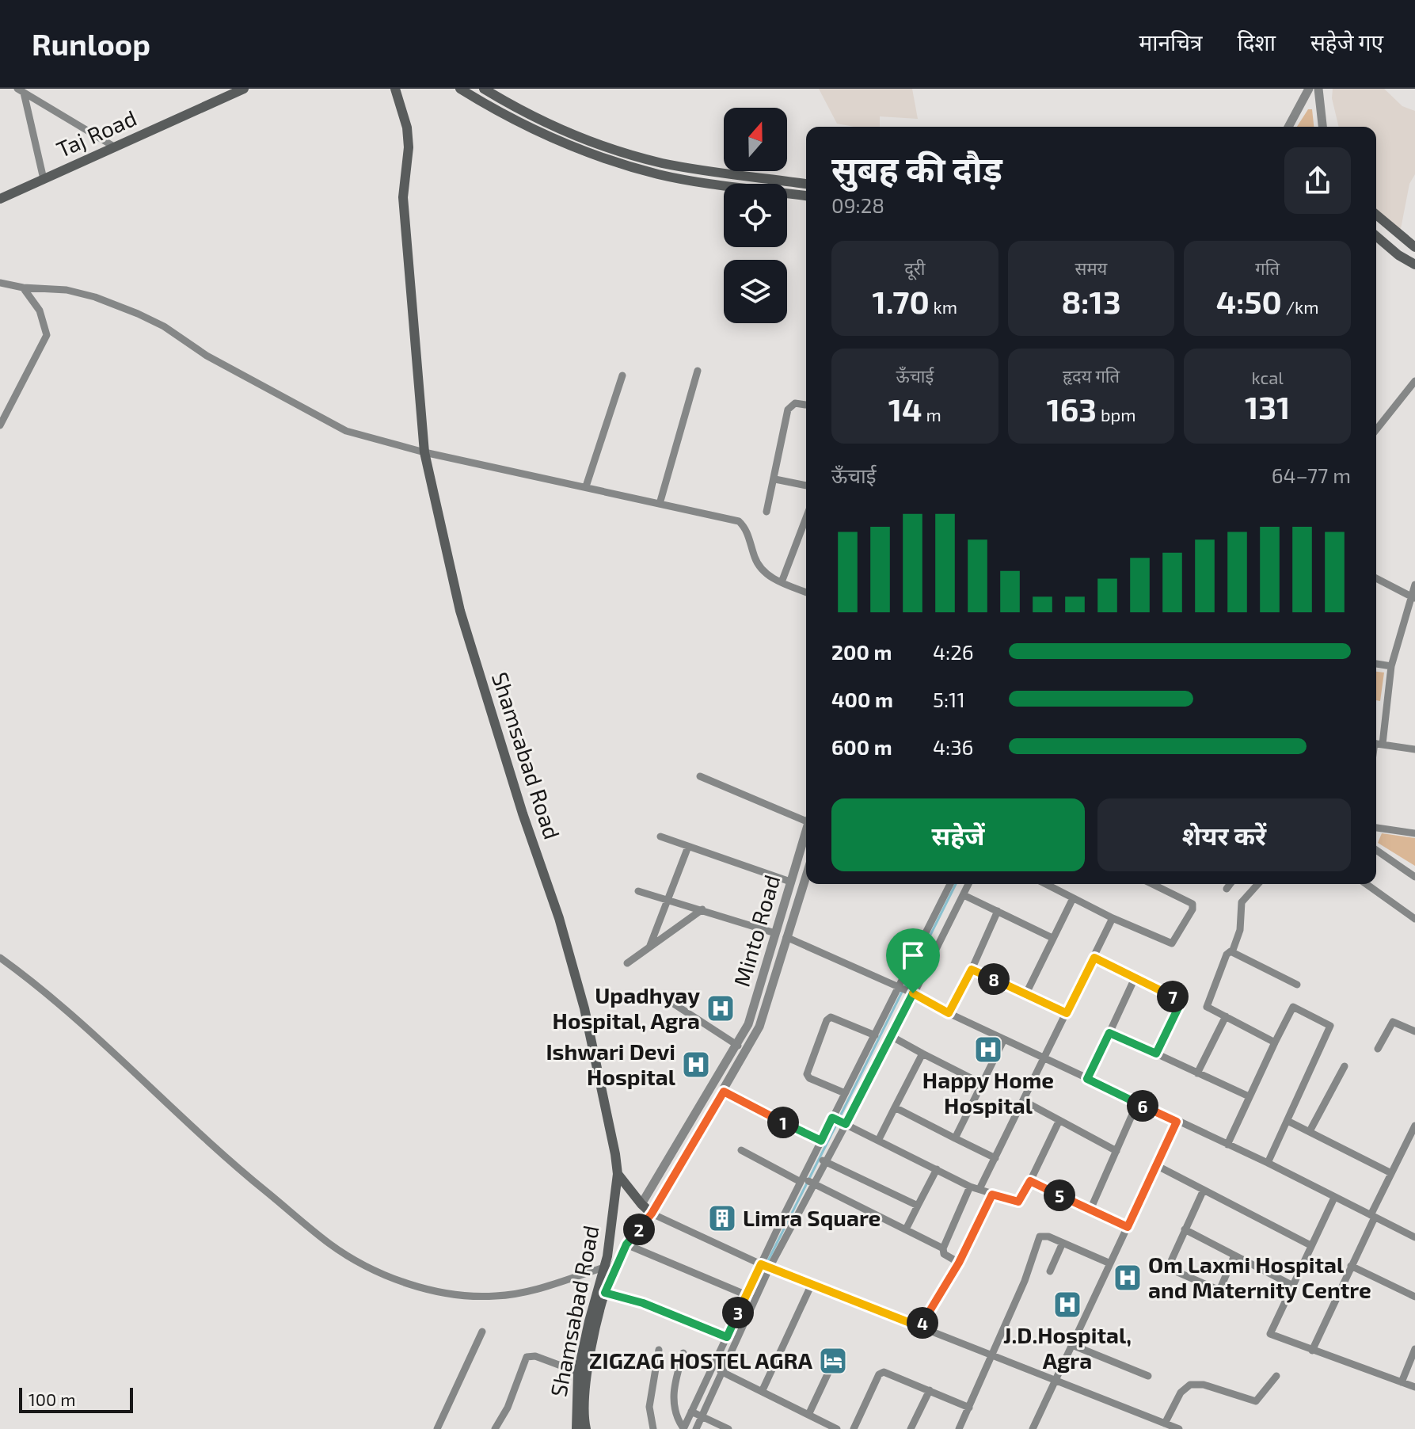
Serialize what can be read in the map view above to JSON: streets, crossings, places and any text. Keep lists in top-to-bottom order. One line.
{"streets":{"main road":["Taj Road","Shamsabad Road","Minto Road"]},"crossings":[["Shamsabad Road","Minto Road"]],"places":{"hospital":["Upadhyay Hospital, Agra","Happy Home Hospital","Ishwari Devi Hospital","Om Laxmi Hospital and Maternity Centre","J.D.Hospital, Agra"],"building":["Limra Square"],"hotel":["ZIGZAG HOSTEL AGRA"]},"scale_bar":"100 m","north":"top","page":{"header":"Runloop","nav":["मानचित्र","दिशा","सहेजे गए"],"heading":["सुबह की दौड़","09:28"],"stats":[["दूरी","1.70 km"],["समय","8:13"],["गति","4:50 /km"],["ऊँचाई","14 m"],["हृदय गति","163 bpm"],["kcal","131"]],"chart":["ऊँचाई","64–77 m"],"list":[{"name":"200 m","note":"4:26"},{"name":"400 m","note":"5:11"},{"name":"600 m","note":"4:36"}],"buttons":["सहेजें","शेयर करें"],"pins":["8","7","6","1","5","2","3","4"],"scale":"100 m"}}
